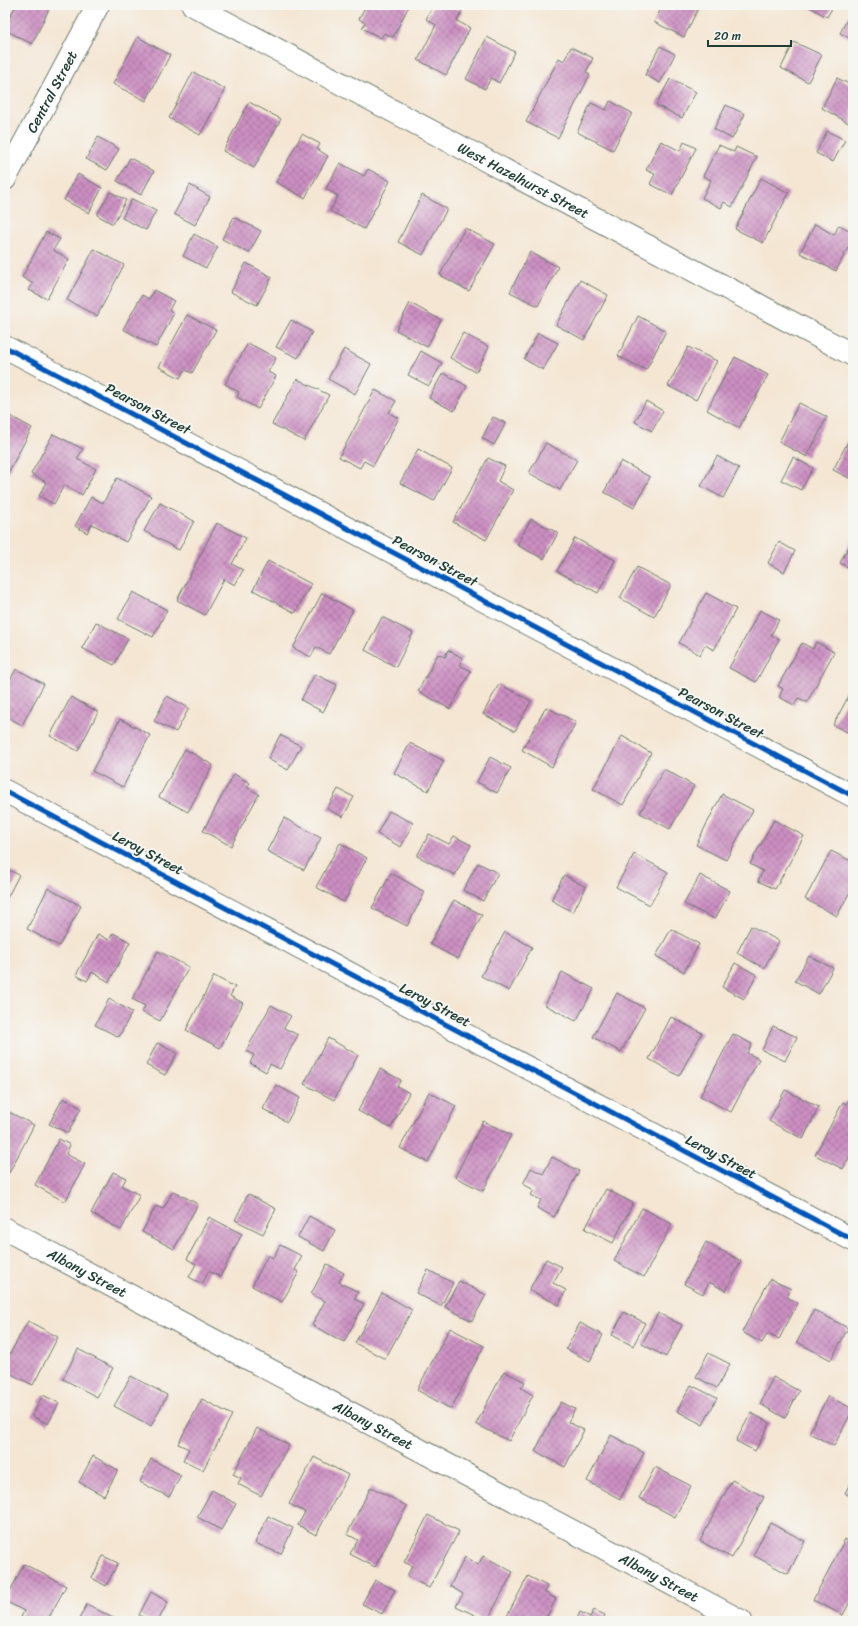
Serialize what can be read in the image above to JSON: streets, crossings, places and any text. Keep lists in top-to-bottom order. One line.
{"streets":{"street":["Central Street","West Hazelhurst Street","Pearson Street","Leroy Street","Albany Street"]},"scale_bar":"20 m"}
